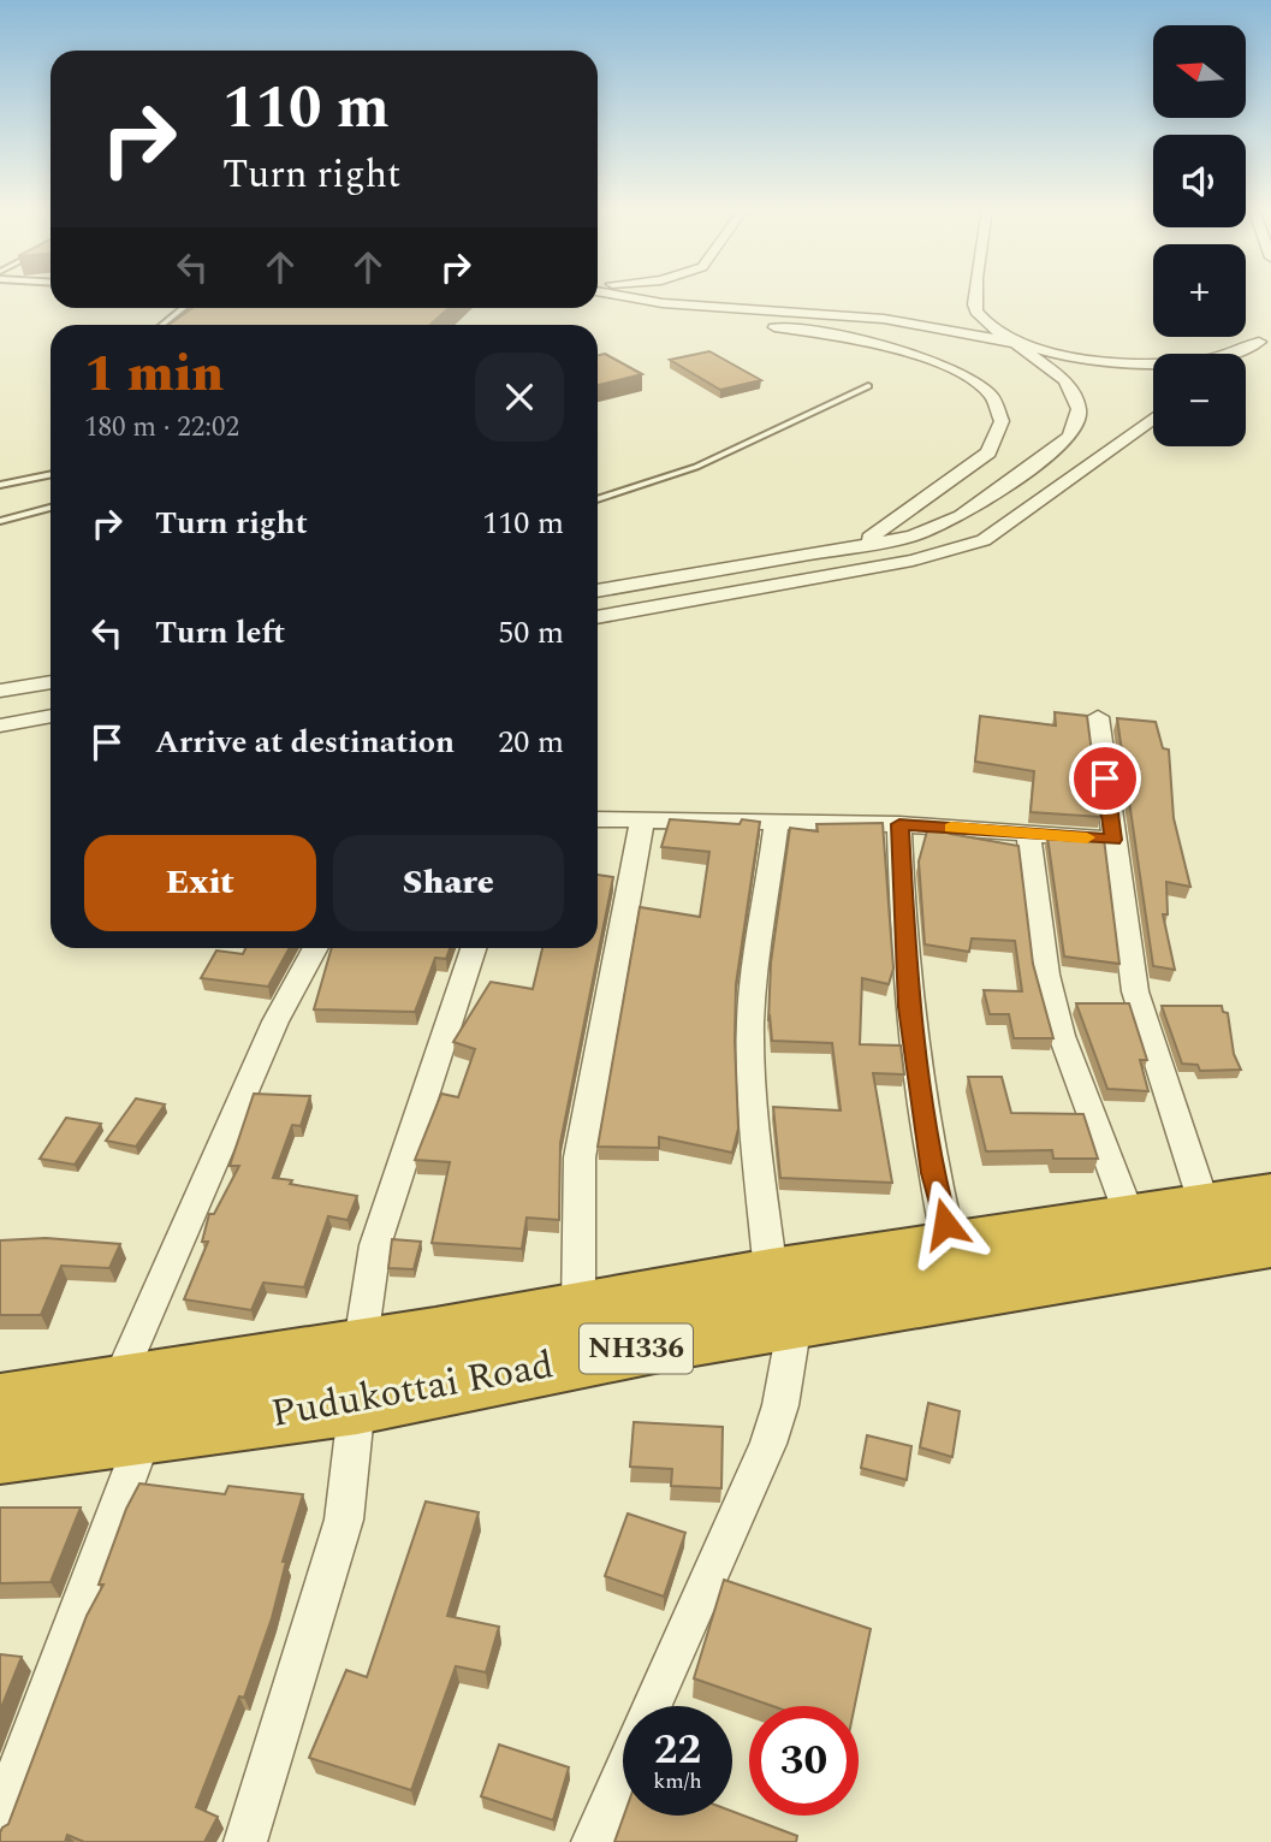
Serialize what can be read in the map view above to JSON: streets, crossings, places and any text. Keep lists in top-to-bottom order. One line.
{"streets":{"highway":["NH336","Pudukottai Road"]},"north":"left","page":{"map_buttons":["+","−"],"turn":["110 m","Turn right"],"heading":["1 min","180 m · 22:02"],"list":[{"name":"Turn right","value":"110 m"},{"name":"Turn left","value":"50 m"},{"name":"Arrive at destination","value":"20 m"}],"buttons":["Exit","Share"],"speed":"22 km/h","limit":"30"}}
